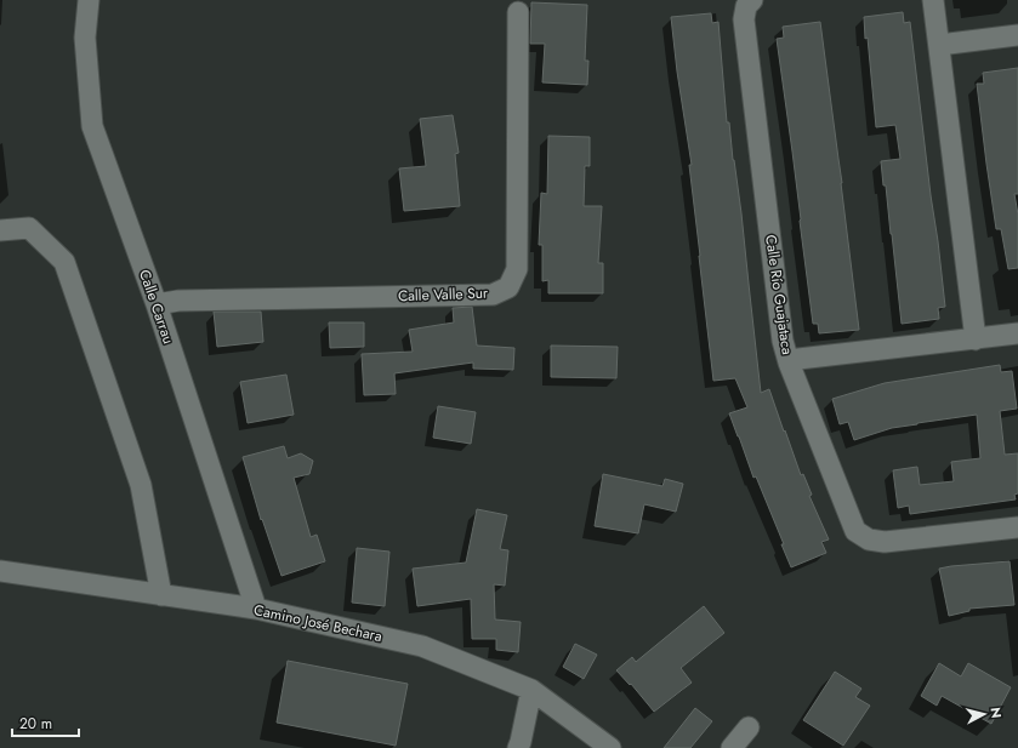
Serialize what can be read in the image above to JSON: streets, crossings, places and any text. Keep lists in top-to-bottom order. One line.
{"streets":{"street":["Calle Valle Sur","Calle Río Guajataca","Calle Carrau","Camino José Bechara"]},"crossings":[["Calle Valle Sur","Calle Carrau"],["Calle Carrau","Camino José Bechara"]],"scale_bar":"20 m","north":"right"}
